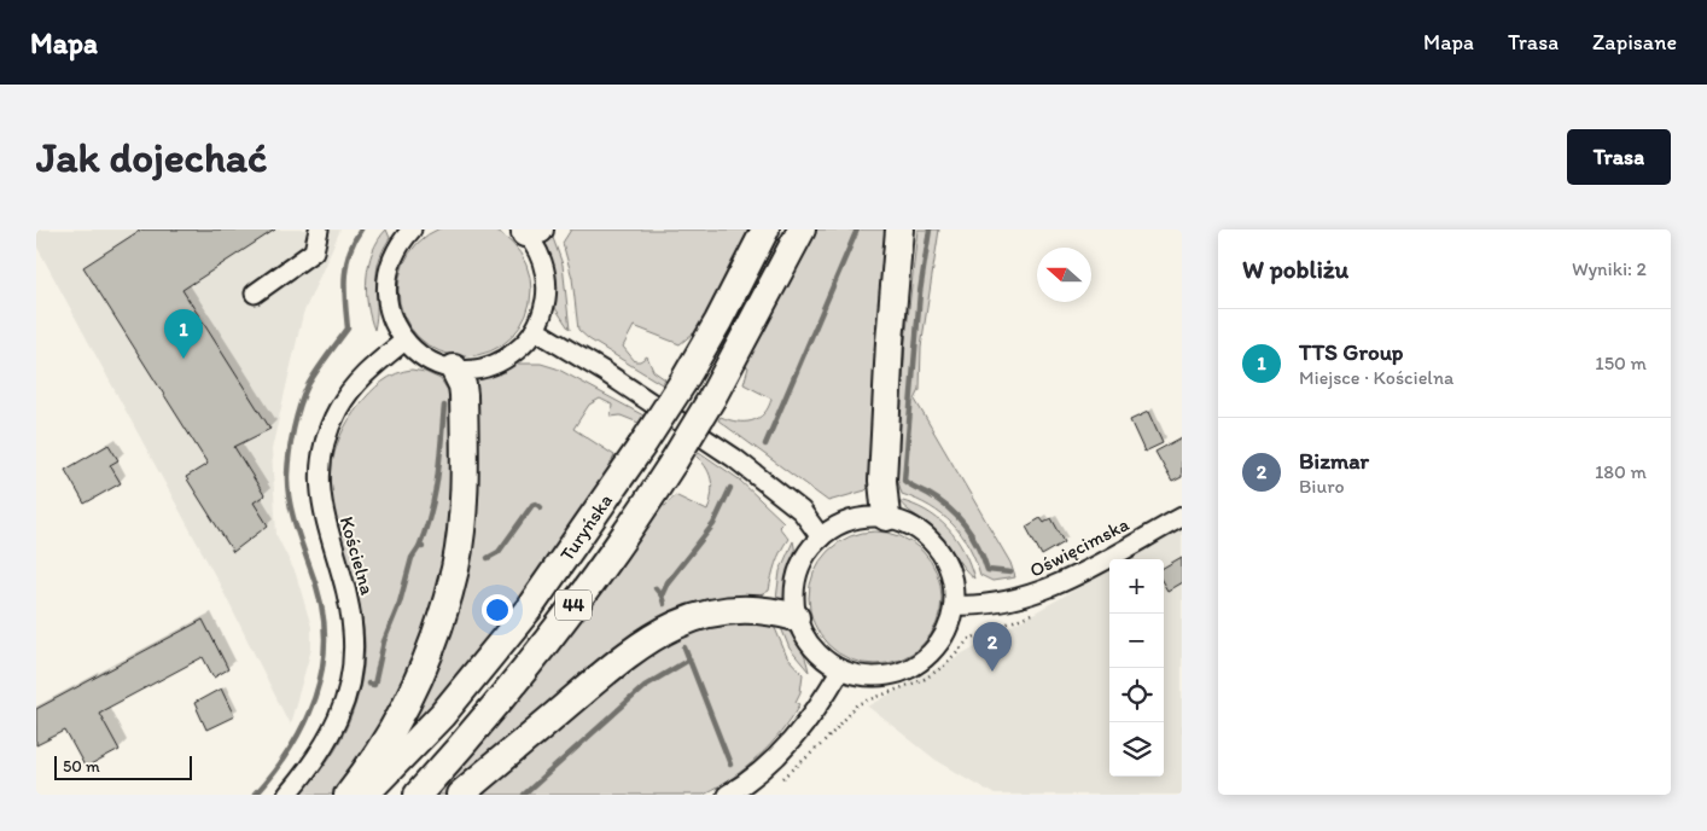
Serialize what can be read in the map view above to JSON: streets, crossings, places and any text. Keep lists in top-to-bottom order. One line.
{"streets":{"highway":["Turyńska","44"],"street":["Oświęcimska","Kościelna"]},"scale_bar":"50 m","north":"left","page":{"header":"Mapa","nav":["Mapa","Trasa","Zapisane"],"buttons":"Trasa","title":"Jak dojechać","heading":["W pobliżu","Wyniki: 2"],"list":[{"mark":"1","name":"TTS Group","note":"Miejsce · Kościelna","value":"150 m"},{"mark":"2","name":"Bizmar","note":"Biuro","value":"180 m"}],"pins":["1","2"],"map_buttons":["+","−"],"scale":"50 m"}}
